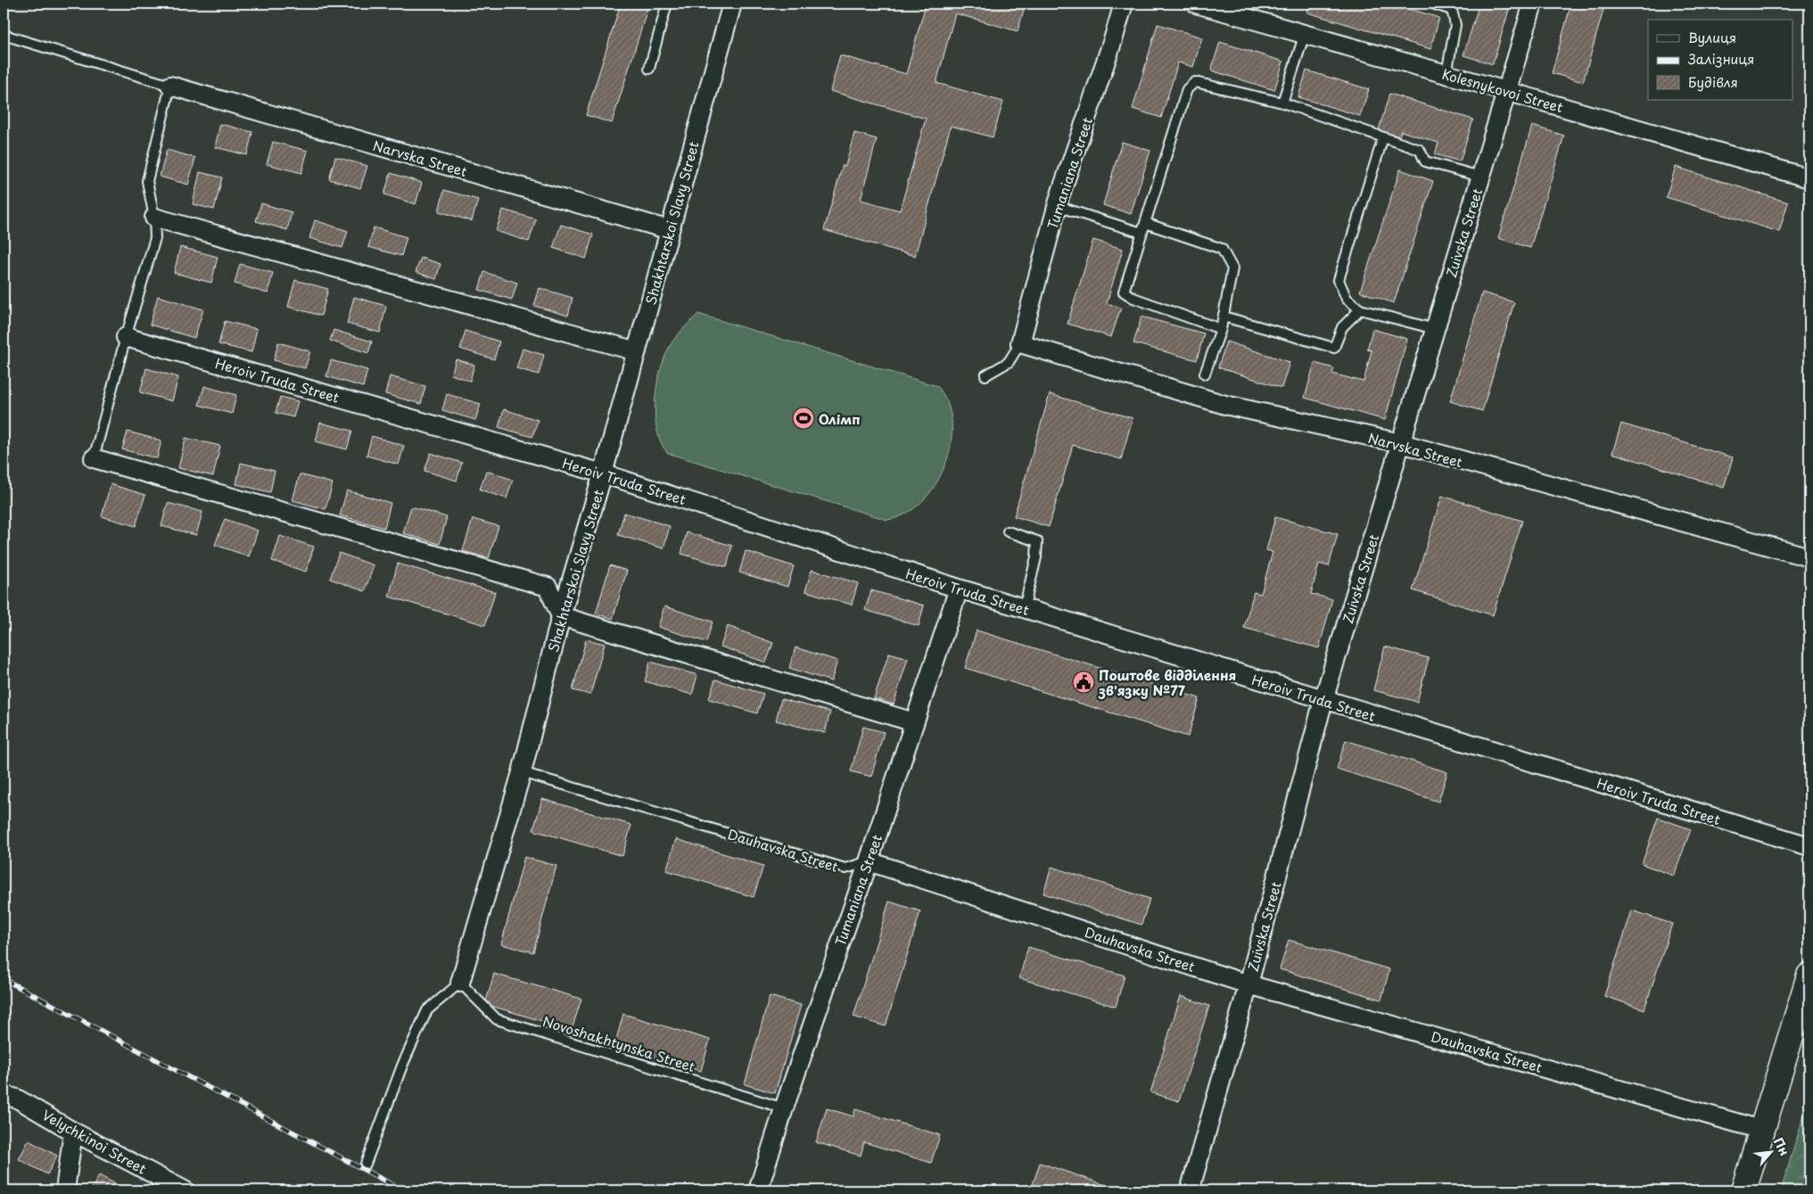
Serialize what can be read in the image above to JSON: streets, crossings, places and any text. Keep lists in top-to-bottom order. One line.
{"streets":{"street":["Kolesnykovoi Street","Narvska Street","Tumaniana Street","Shakhtarskoi Slavy Street","Zuivska Street","Heroiv Truda Street","Dauhavska Street","Velychkinoi Street"],"lane":["Novoshakhtynska Street"]},"crossings":[["Kolesnykovoi Street","Zuivska Street"],["Narvska Street","Tumaniana Street"],["Narvska Street","Shakhtarskoi Slavy Street"],["Narvska Street","Zuivska Street"],["Tumaniana Street","Heroiv Truda Street"],["Tumaniana Street","Dauhavska Street"],["Tumaniana Street","Novoshakhtynska Street"],["Shakhtarskoi Slavy Street","Heroiv Truda Street"],["Shakhtarskoi Slavy Street","Dauhavska Street"],["Shakhtarskoi Slavy Street","Novoshakhtynska Street"],["Zuivska Street","Heroiv Truda Street"],["Zuivska Street","Dauhavska Street"]],"places":{"sports":["Олімп"],"public building":["Поштове відділення зв'язку №77"]},"legend":["Вулиця","Залізниця","Будівля"],"north":"top right"}
